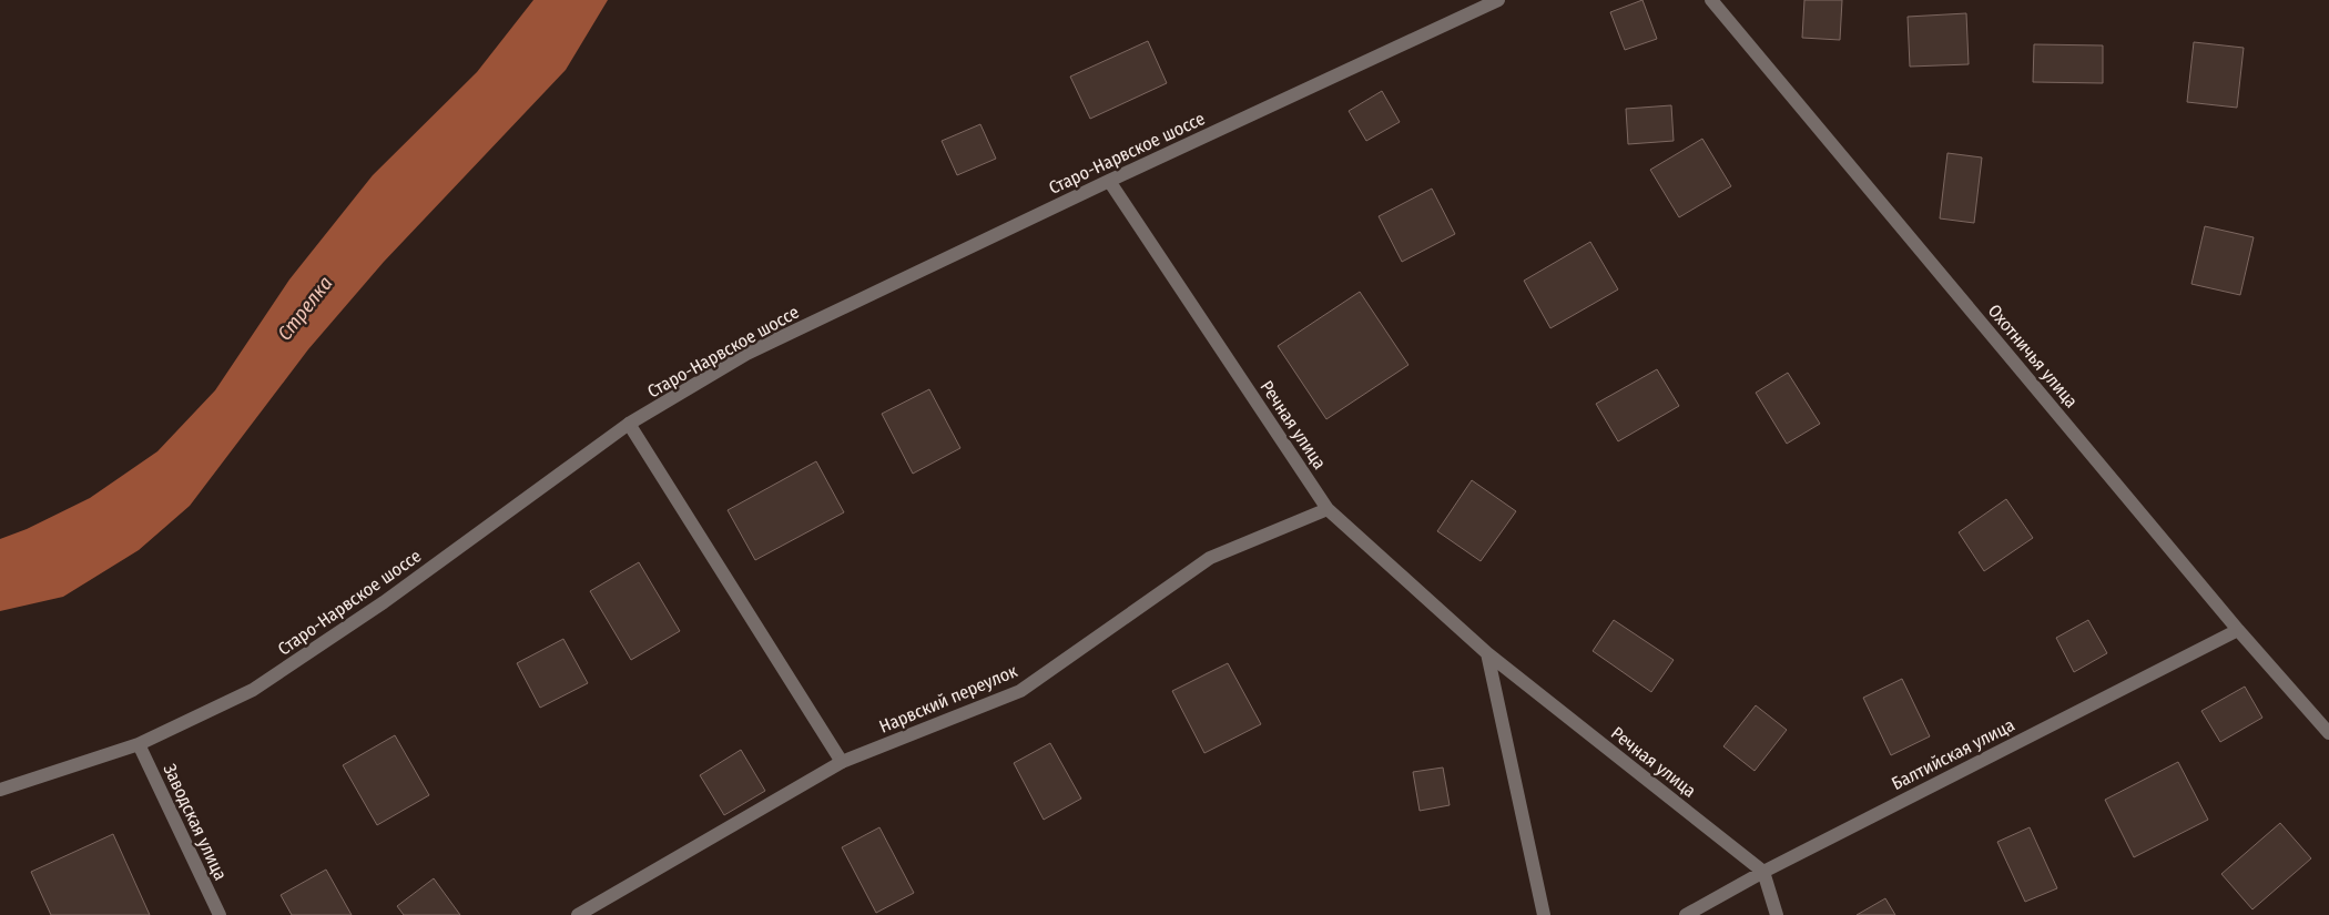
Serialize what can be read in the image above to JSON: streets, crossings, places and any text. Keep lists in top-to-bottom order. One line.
{"streets":{"street":["Старо-Нарвское шоссе","Охотничья улица","Речная улица","Нарвский переулок","Балтийская улица","Заводская улица"]},"crossings":[["Старо-Нарвское шоссе","Речная улица"],["Старо-Нарвское шоссе","Заводская улица"],["Охотничья улица","Балтийская улица"],["Речная улица","Нарвский переулок"],["Речная улица","Балтийская улица"]],"water":["Стрелка"]}
